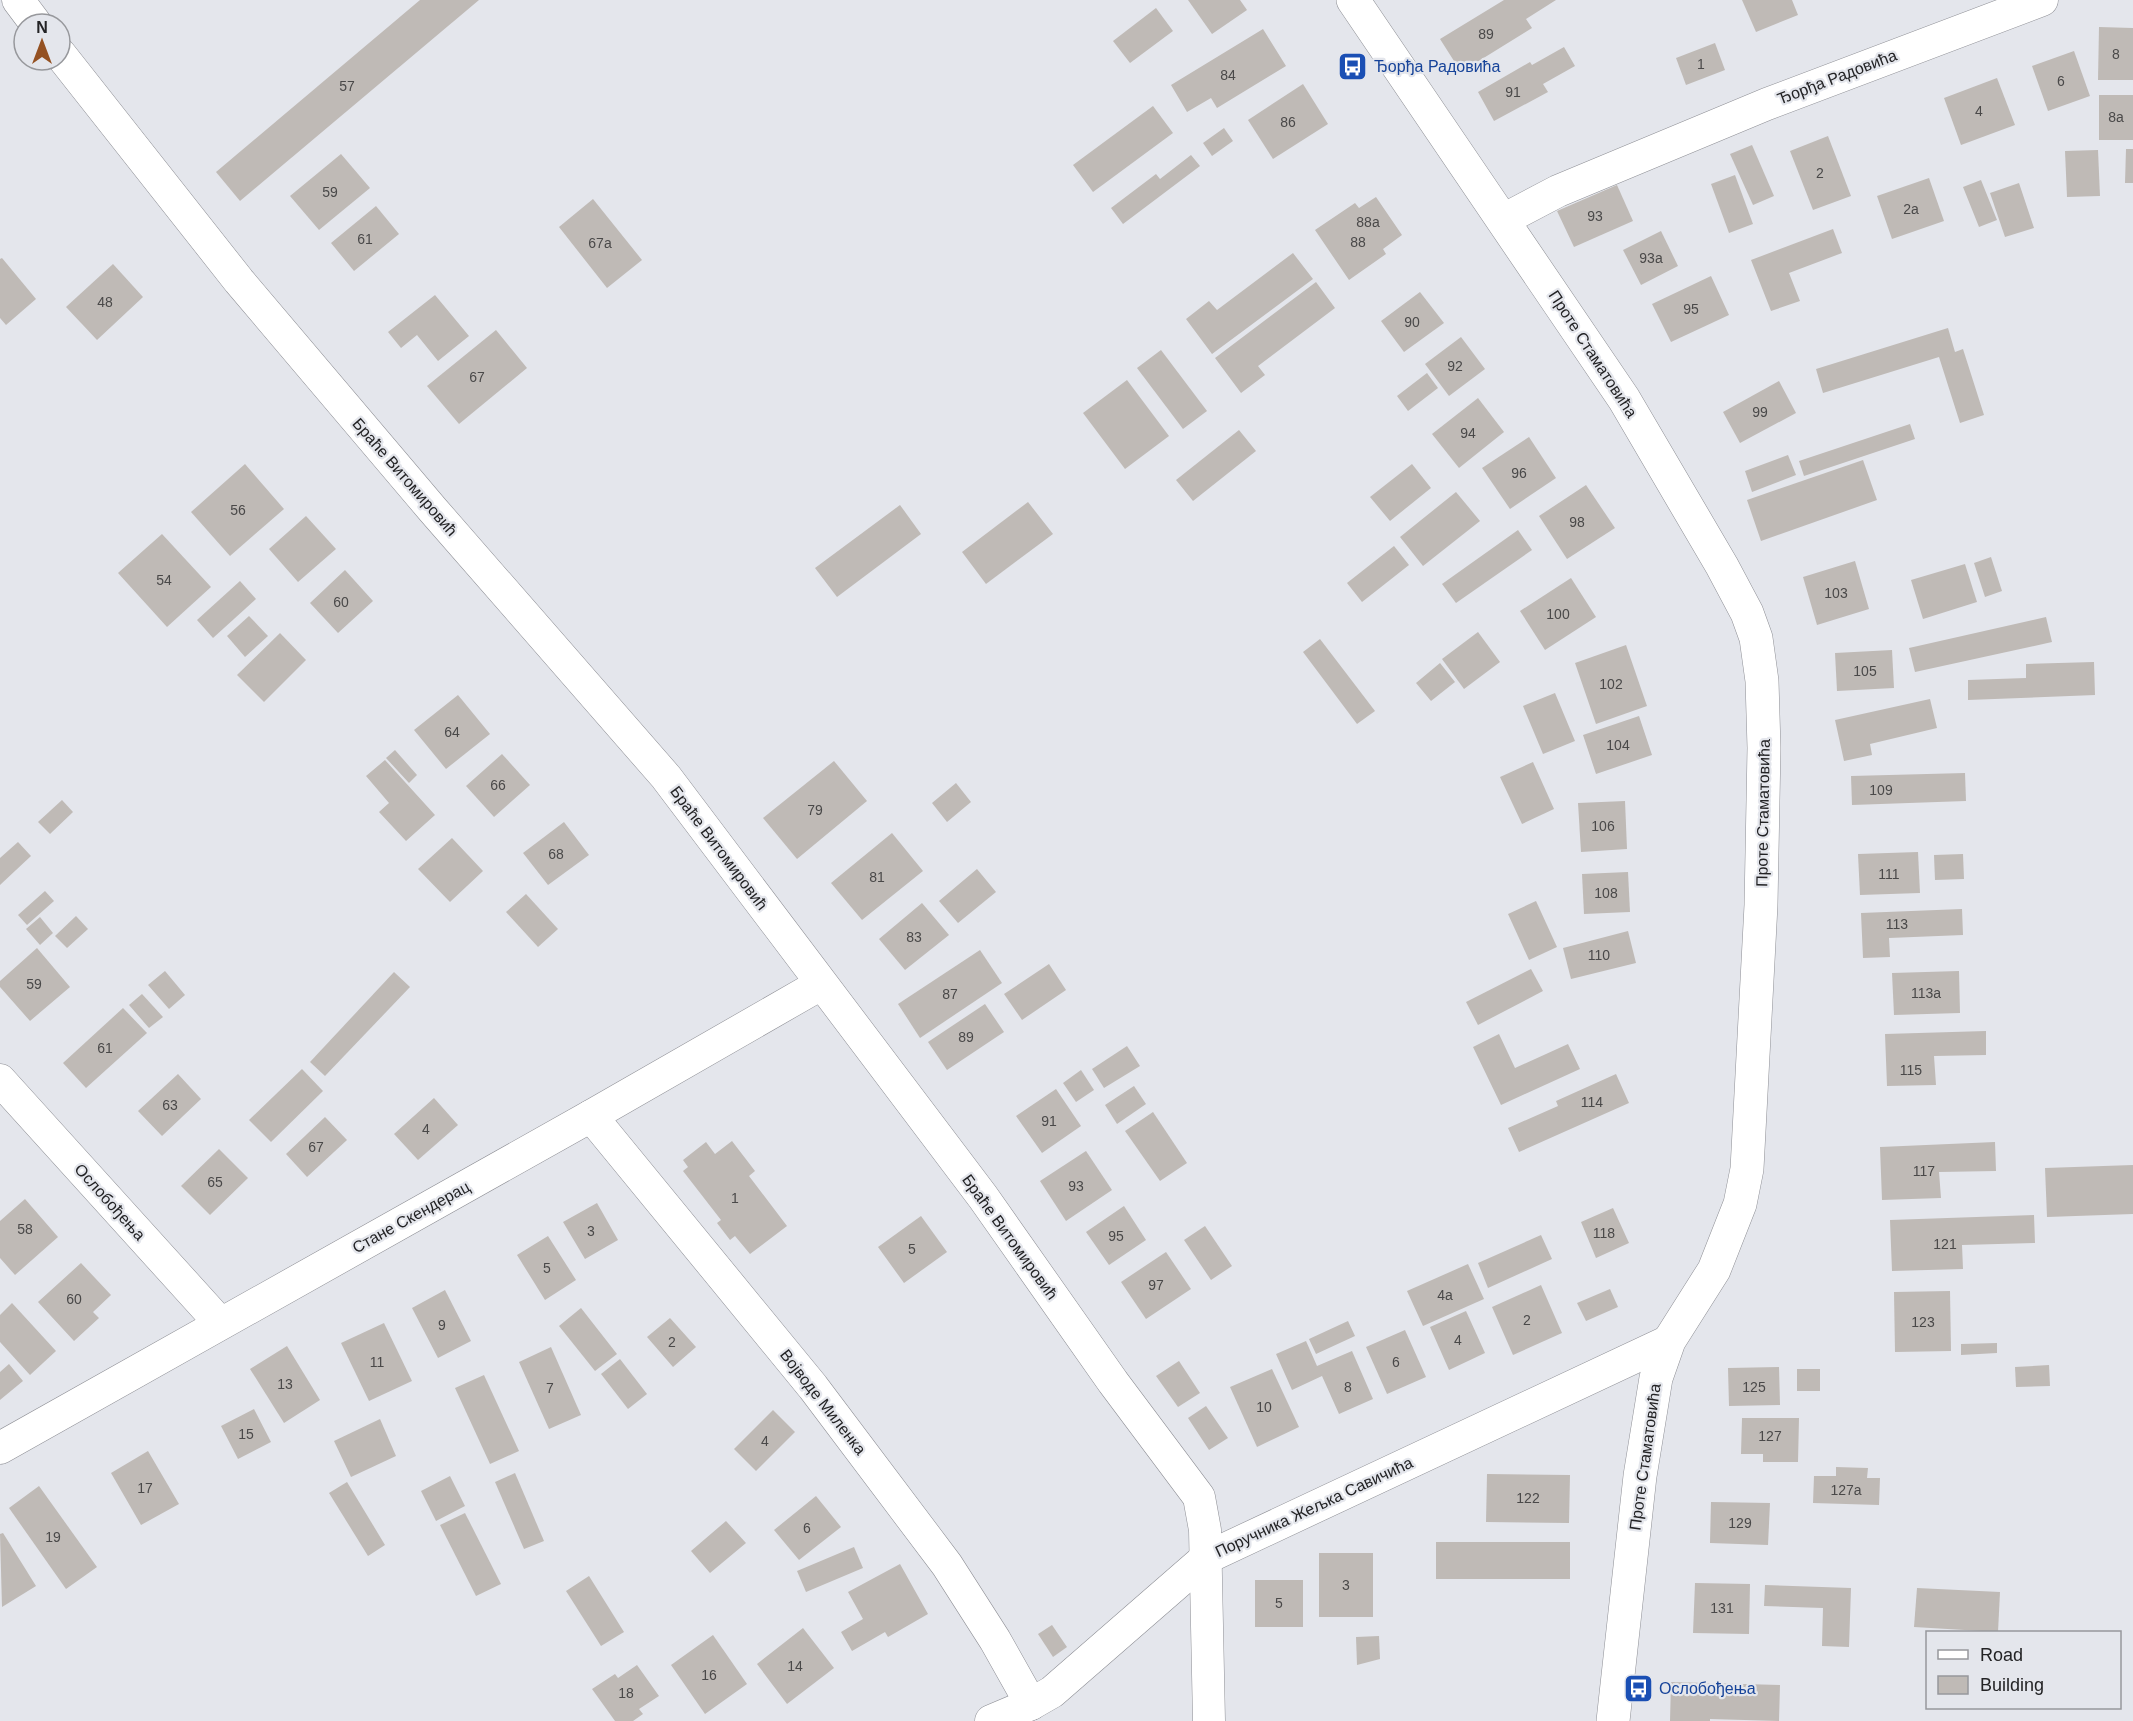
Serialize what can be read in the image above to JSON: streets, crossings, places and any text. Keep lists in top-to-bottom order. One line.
{"streets":{"street":["Ђорђа Радовића","Проте Стаматовића","Браће Витомировић","Ослобођења","Стане Скендерац","Војводе Миленка","Поручника Жељка Савичића"]},"crossings":[["Ђорђа Радовића","Проте Стаматовића"],["Проте Стаматовића","Поручника Жељка Савичића"],["Браће Витомировић","Стане Скендерац"],["Браће Витомировић","Поручника Жељка Савичића"],["Ослобођења","Стане Скендерац"],["Стане Скендерац","Војводе Миленка"],["Војводе Миленка","Поручника Жељка Савичића"]],"places":{"bus stop":["Ђорђа Радовића","Ослобођења"]},"house_numbers":["89","8","1","84","6","57","91","4","8a","86","2","59","2a","93","88a","61","88","67a","93a","48","95","90","92","67","99","94","96","56","98","54","103","60","100","105","102","64","104","66","109","79","106","68","111","81","108","113","83","110","59","113a","87","89","61","115","114","63","91","4","67","117","65","93","1","58","3","118","95","121","5","5","97","4a","60","2","123","9","4","2","11","6","13","8","125","7","10","15","127","4","17","127a","122","129","6","19","3","5","131","14","16","18"],"legend":["Road","Building"],"north":"top"}
